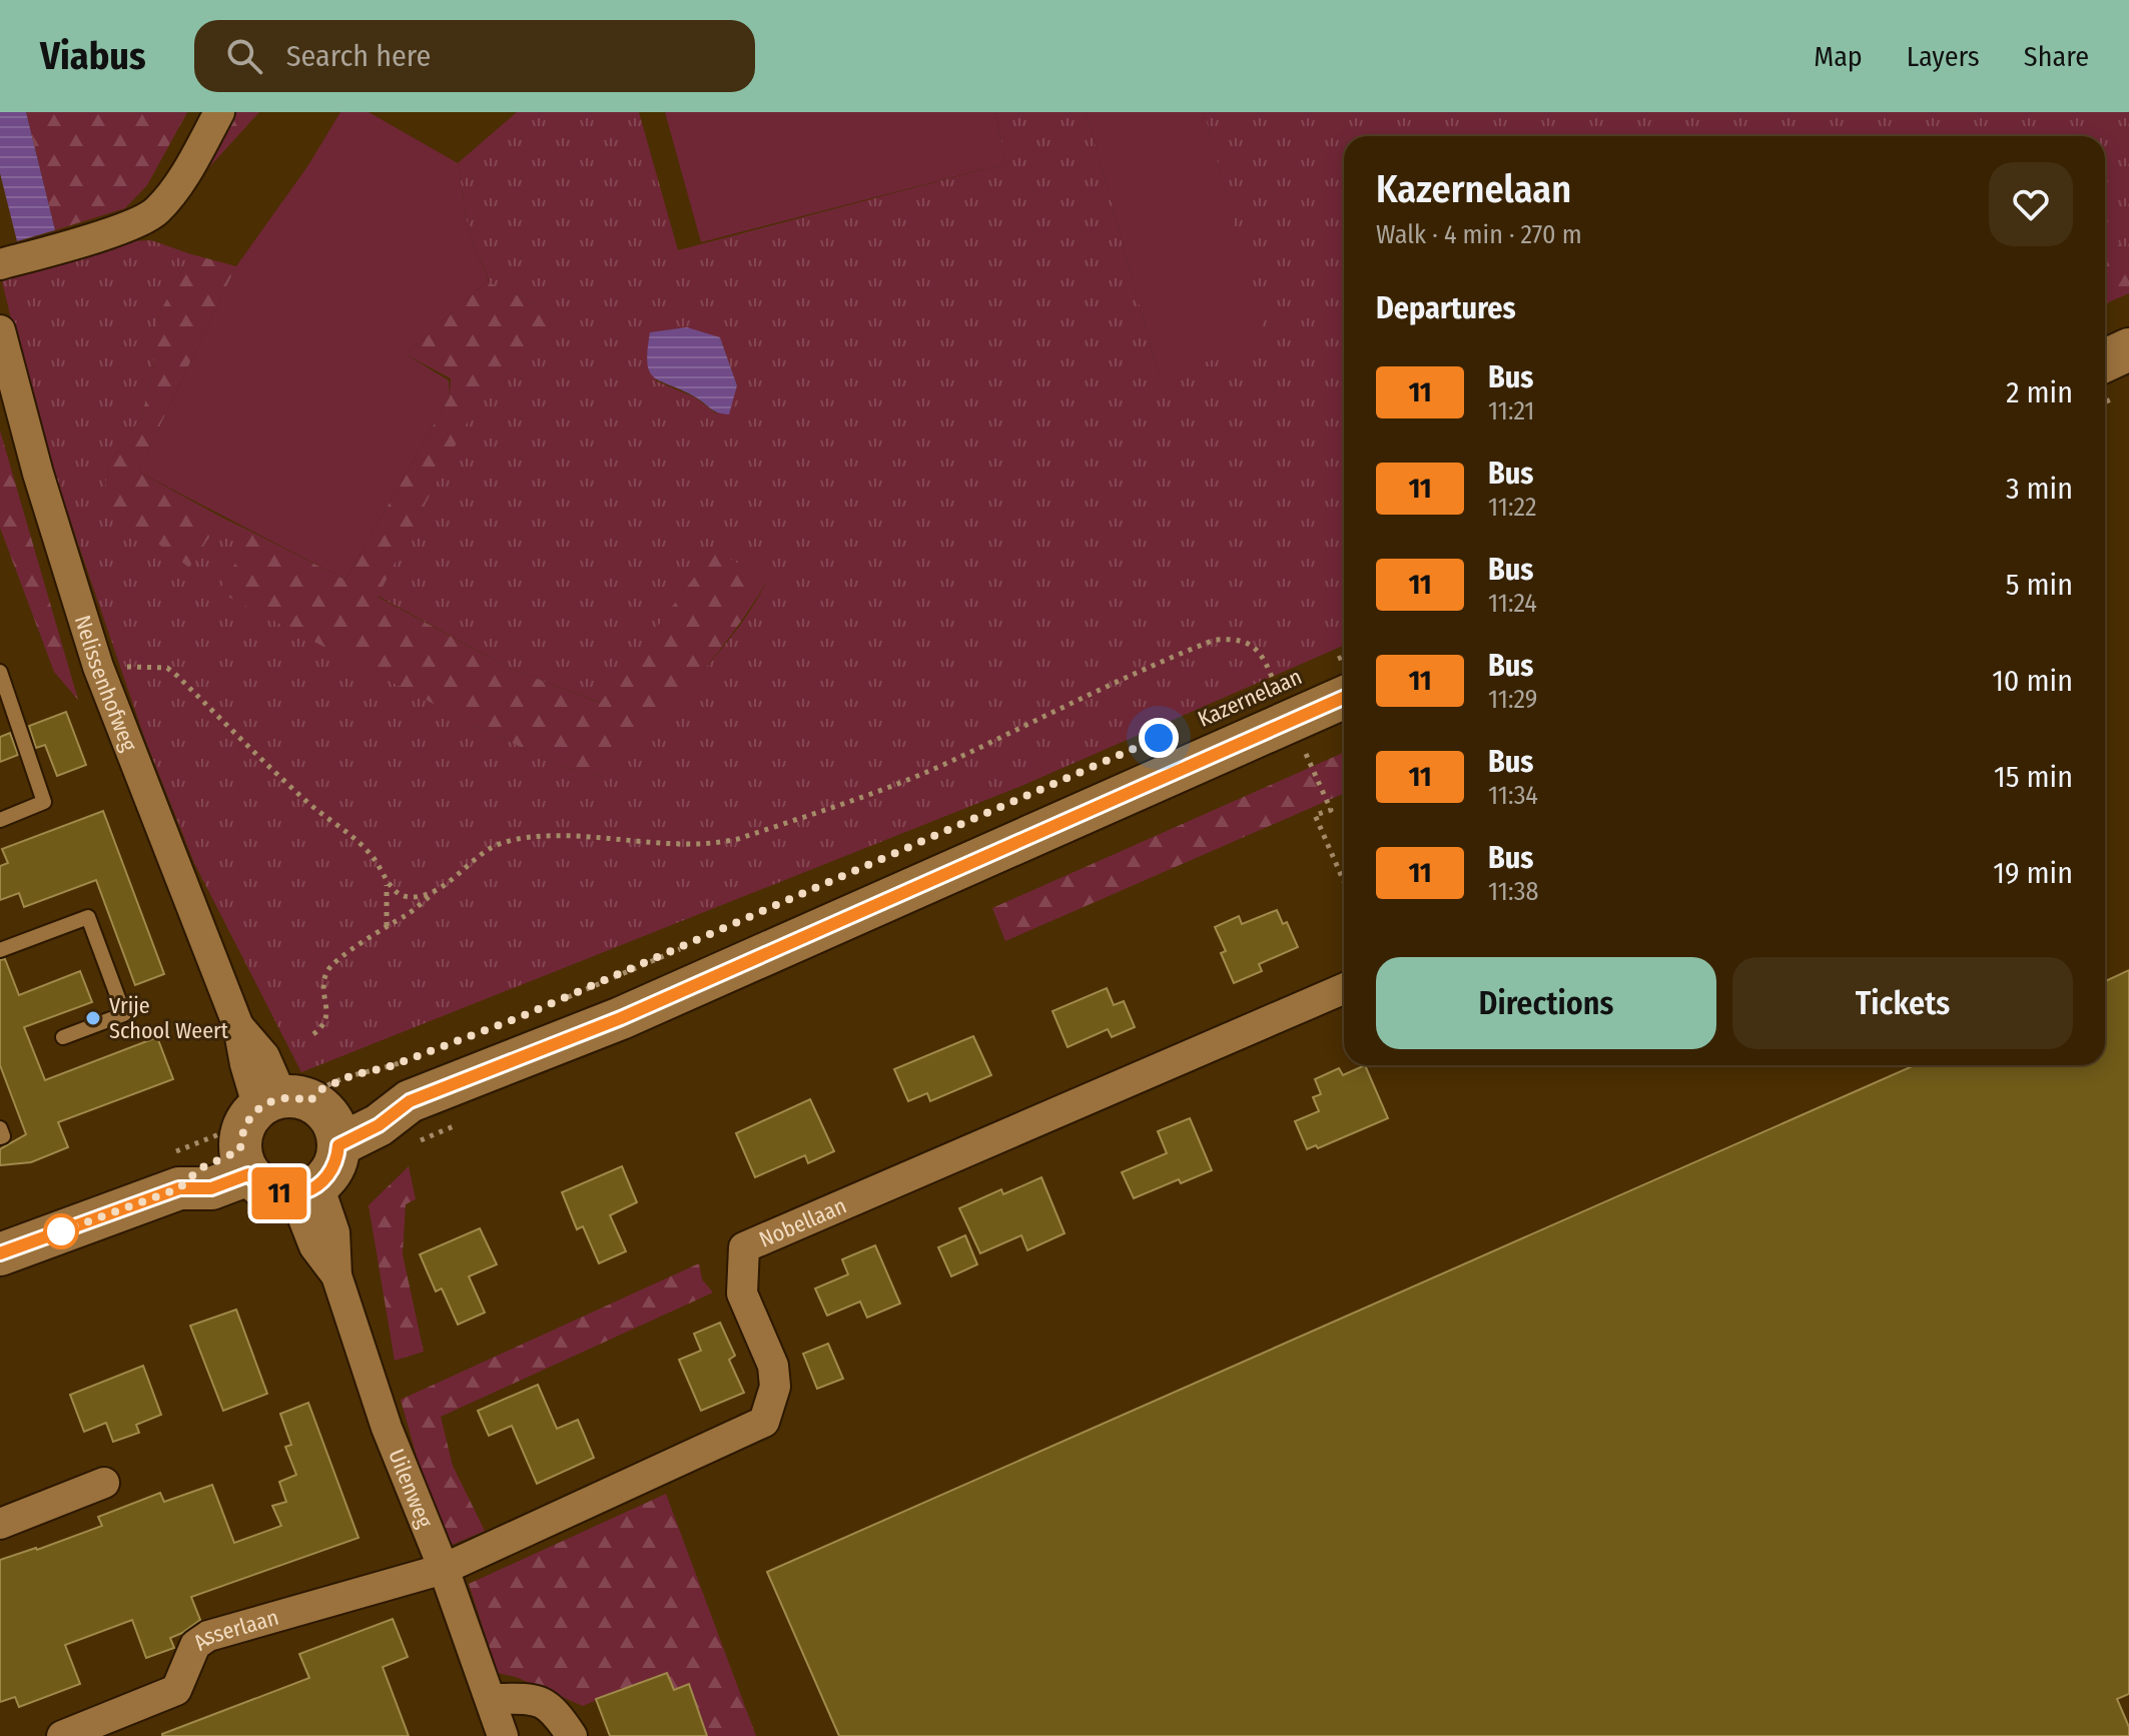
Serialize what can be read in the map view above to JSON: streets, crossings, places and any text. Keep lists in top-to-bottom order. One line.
{"streets":{"street":["Nelissenhofweg","Kazernelaan","Nobellaan","Uilenweg","Asserlaan"]},"crossings":[["Nelissenhofweg","Kazernelaan"],["Nobellaan","Uilenweg"],["Nobellaan","Asserlaan"],["Uilenweg","Asserlaan"]],"places":["Vrije School Weert"],"lines":["bus line 11"],"page":{"header":"Viabus","search":"Search here","nav":["Map","Layers","Share"],"on_map":"11","heading":[["Kazernelaan","Walk · 4 min · 270 m"],"Departures"],"list":[{"mark":"11","name":"Bus","note":"11:21","value":"2 min"},{"mark":"11","name":"Bus","note":"11:22","value":"3 min"},{"mark":"11","name":"Bus","note":"11:24","value":"5 min"},{"mark":"11","name":"Bus","note":"11:29","value":"10 min"},{"mark":"11","name":"Bus","note":"11:34","value":"15 min"},{"mark":"11","name":"Bus","note":"11:38","value":"19 min"}],"buttons":["Directions","Tickets"]}}
